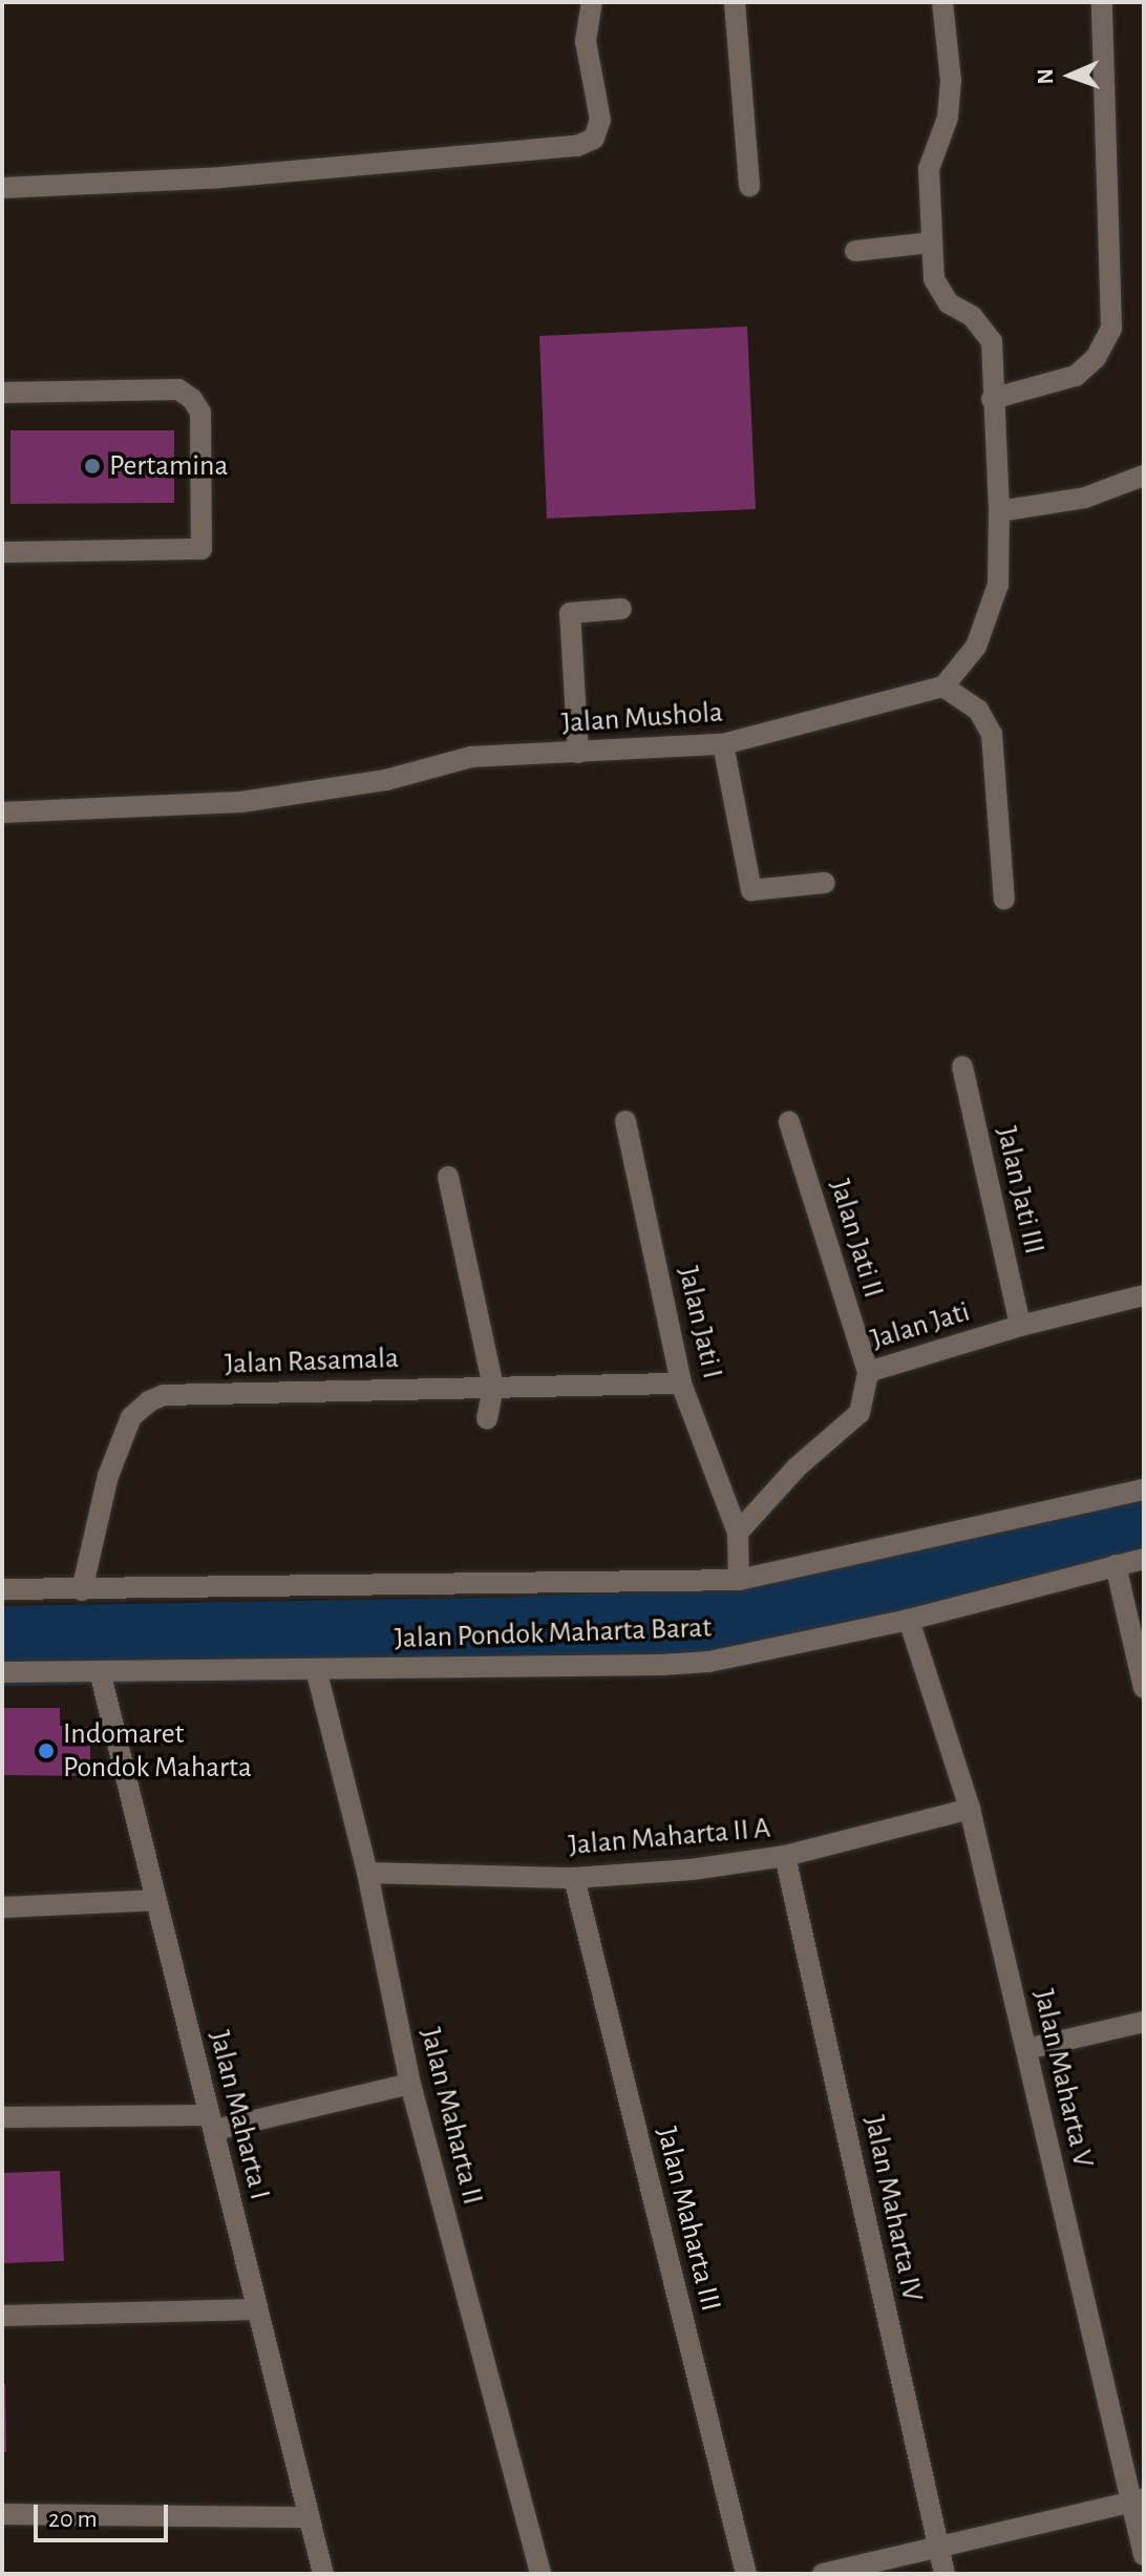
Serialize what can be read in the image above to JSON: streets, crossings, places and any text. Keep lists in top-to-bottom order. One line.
{"streets":{"street":["Jalan Mushola","Jalan Jati III","Jalan Jati II","Jalan Jati I","Jalan Jati","Jalan Rasamala","Jalan Pondok Maharta Barat","Jalan Maharta II A","Jalan Maharta V","Jalan Maharta I","Jalan Maharta II","Jalan Maharta IV","Jalan Maharta III"]},"crossings":[["Jalan Jati III","Jalan Jati"],["Jalan Jati II","Jalan Jati"],["Jalan Jati I","Jalan Jati"],["Jalan Jati I","Jalan Rasamala"],["Jalan Rasamala","Jalan Pondok Maharta Barat"],["Jalan Pondok Maharta Barat","Jalan Maharta V"],["Jalan Pondok Maharta Barat","Jalan Maharta I"],["Jalan Pondok Maharta Barat","Jalan Maharta II"],["Jalan Maharta II A","Jalan Maharta V"],["Jalan Maharta II A","Jalan Maharta II"],["Jalan Maharta II A","Jalan Maharta IV"],["Jalan Maharta II A","Jalan Maharta III"]],"places":["Pertamina","Indomaret Pondok Maharta"],"scale_bar":"20 m","north":"left"}
